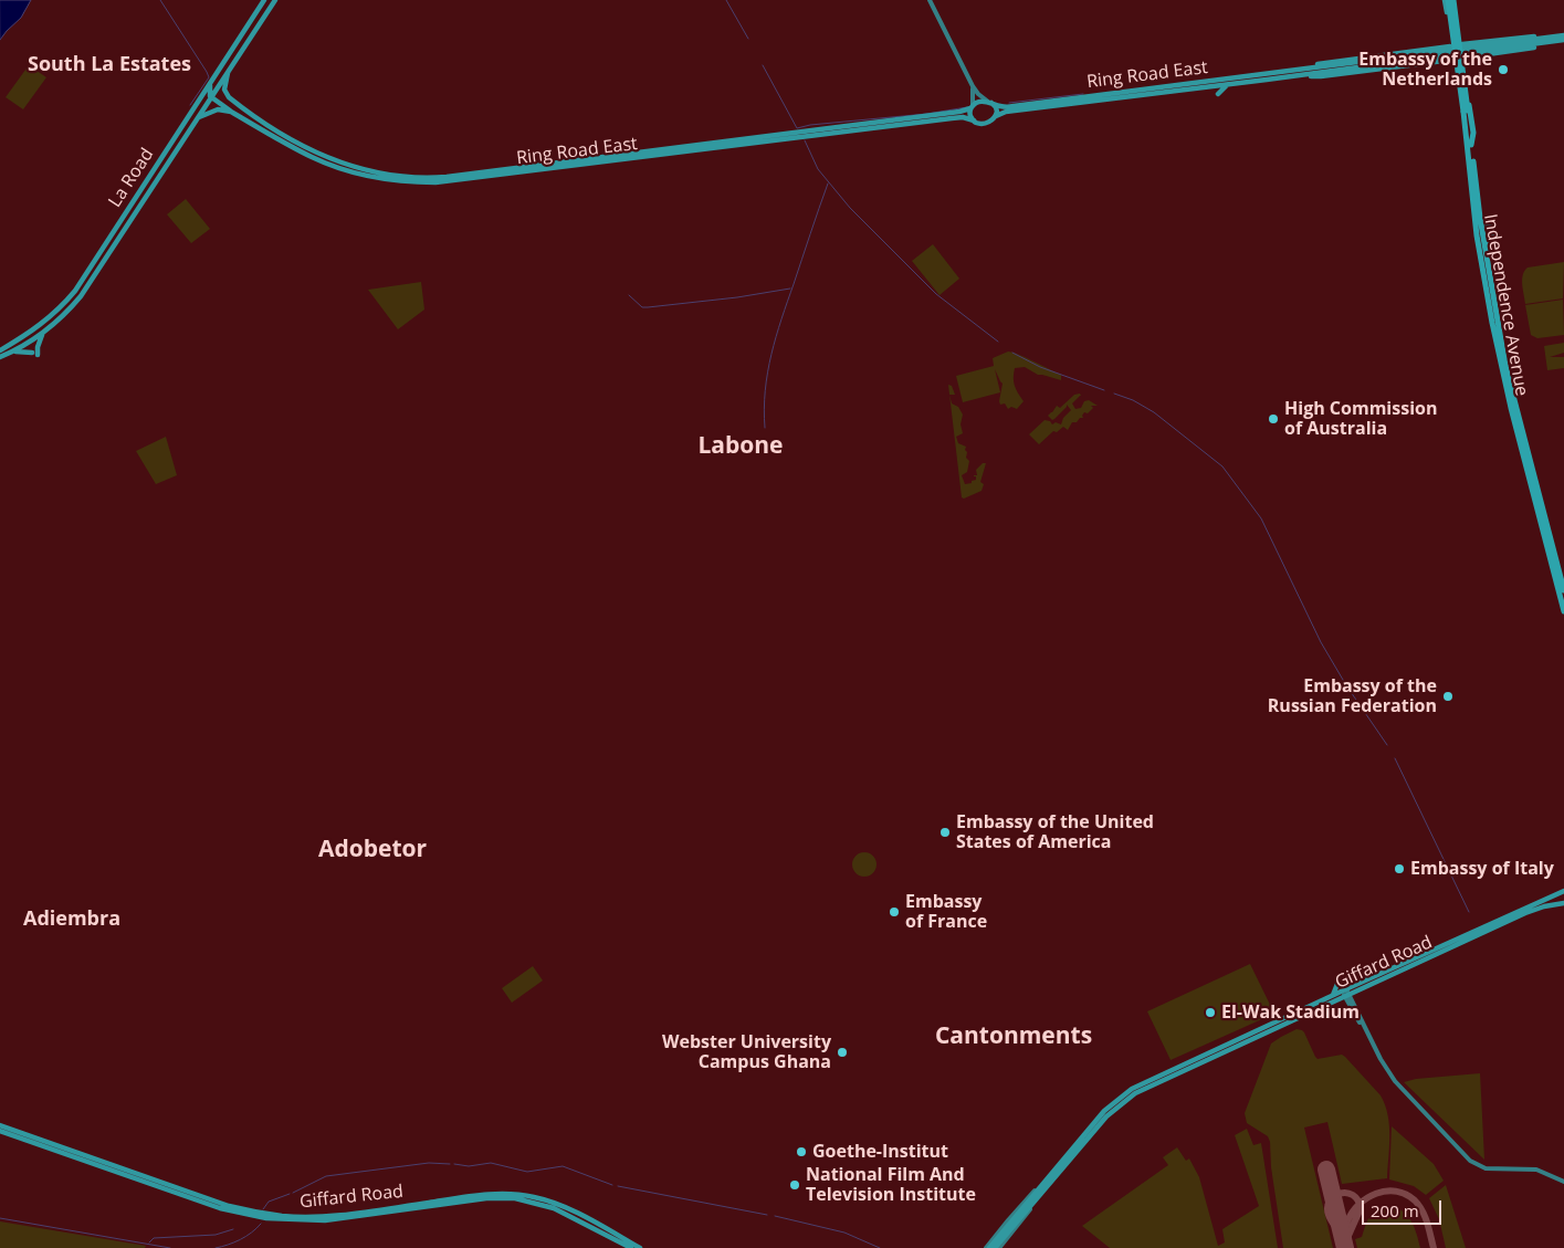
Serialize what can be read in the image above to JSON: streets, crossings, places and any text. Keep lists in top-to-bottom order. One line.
{"streets":{"highway":["Independence Avenue"],"main road":["Ring Road East","La Road","Giffard Road"]},"crossings":[["Ring Road East","La Road"],["Ring Road East","Independence Avenue"]],"districts":["South La Estates","Labone","Adobetor","Adiembra","Cantonments"],"places":["Embassy of the Netherlands","High Commission of Australia","Embassy of the Russian Federation","Embassy of the United States of America","Embassy of Italy","Embassy of France","El-Wak Stadium","Webster University Campus Ghana","Goethe-Institut","National Film And Television Institute"],"scale_bar":"200 m"}
